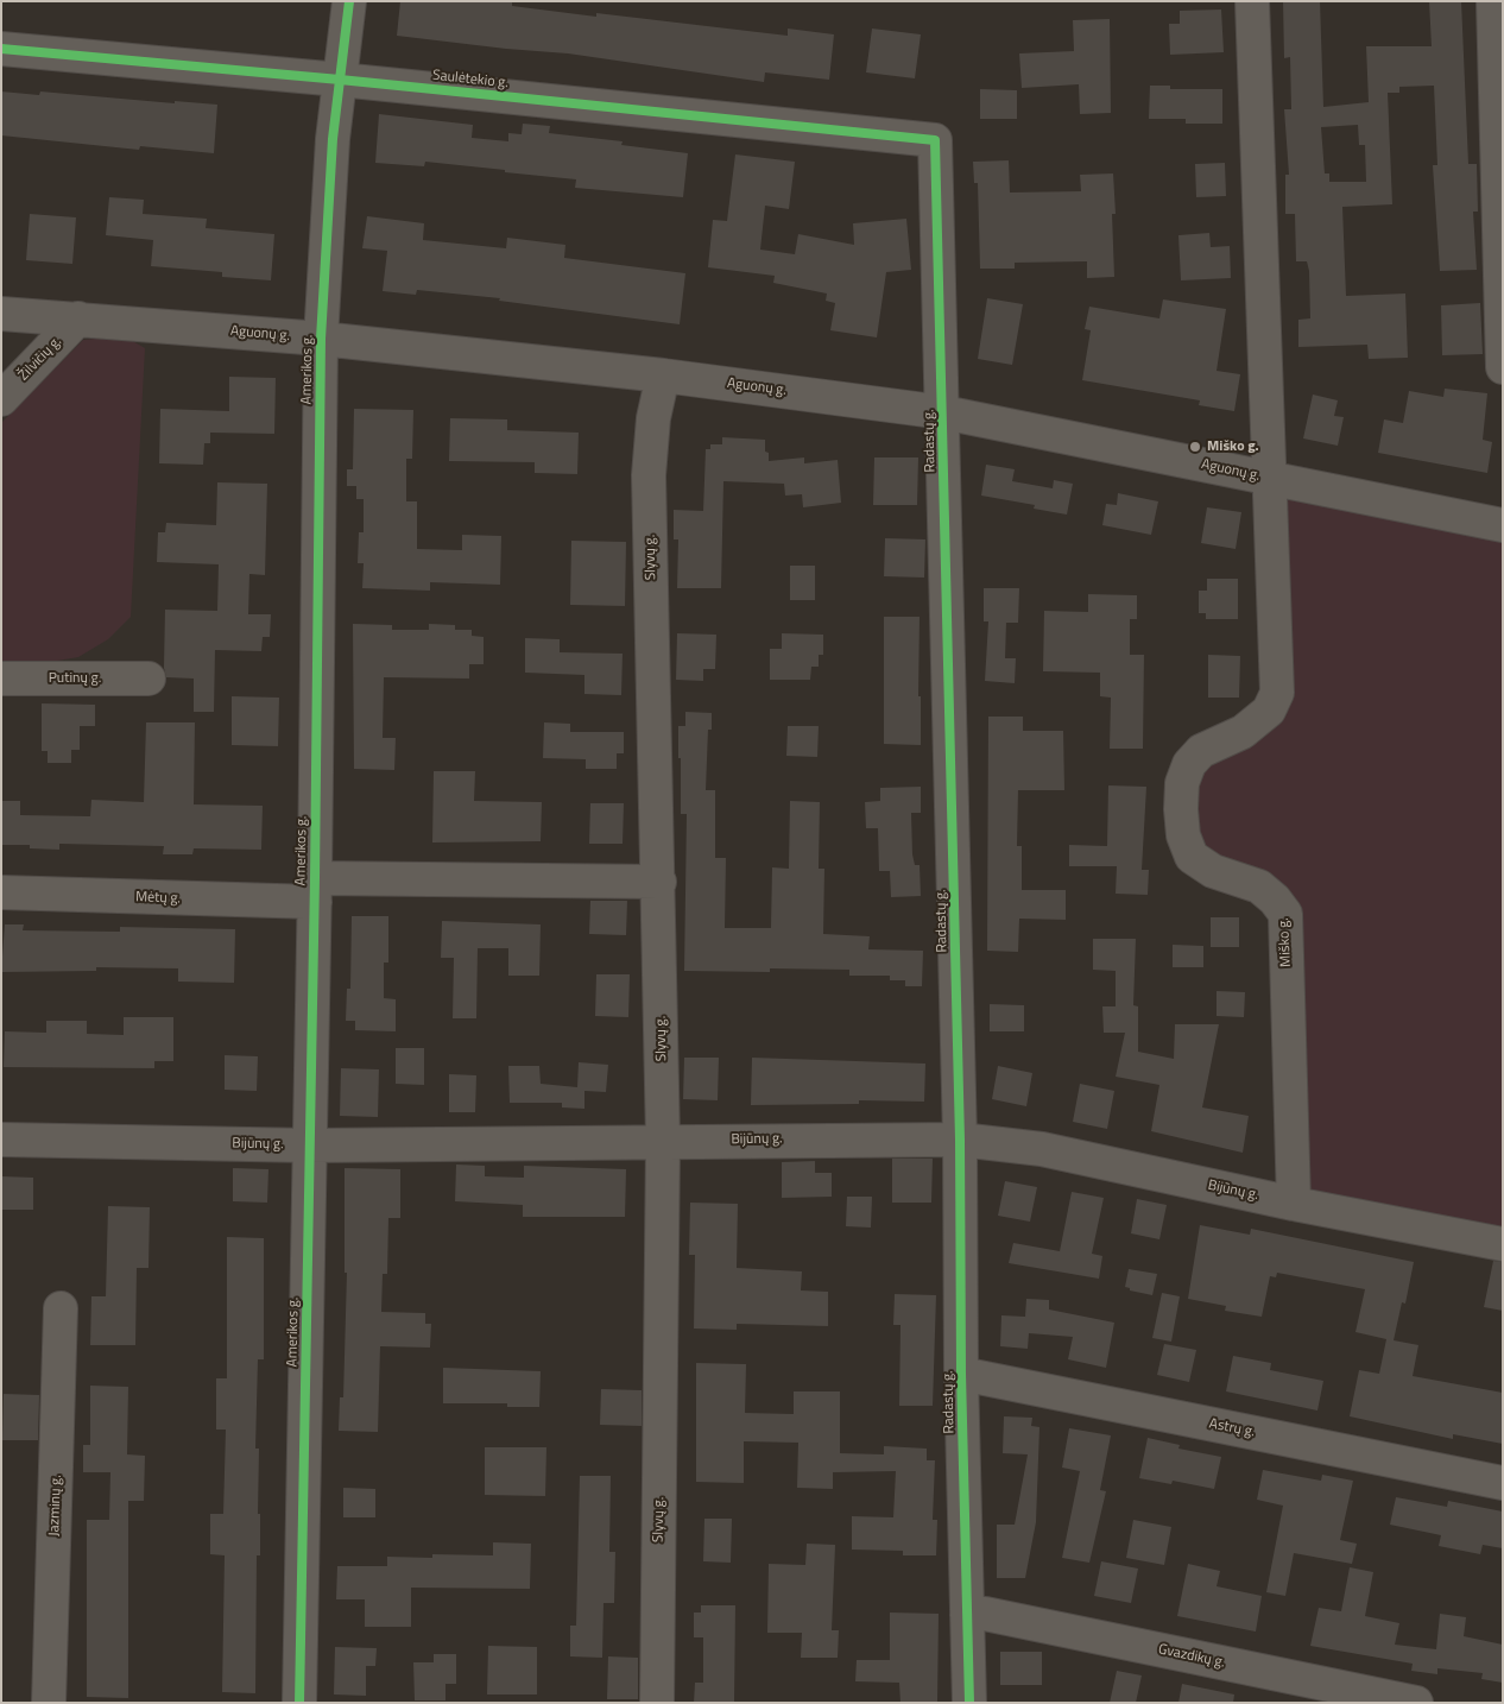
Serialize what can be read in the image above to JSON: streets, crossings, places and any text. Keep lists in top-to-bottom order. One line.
{"streets":{"street":["Saulėtekio g.","Aguonų g.","Žilvičių g.","Amerikos g.","Radastų g.","Slyvų g.","Putinų g.","Mėtų g.","Miško g.","Bijūnų g.","Astrų g.","Jazminų g.","Gvazdikų g."]},"crossings":[["Saulėtekio g.","Amerikos g."],["Saulėtekio g.","Radastų g."],["Aguonų g.","Žilvičių g."],["Aguonų g.","Amerikos g."],["Aguonų g.","Radastų g."],["Aguonų g.","Slyvų g."],["Aguonų g.","Miško g."],["Amerikos g.","Mėtų g."],["Amerikos g.","Bijūnų g."],["Radastų g.","Bijūnų g."],["Radastų g.","Astrų g."],["Radastų g.","Gvazdikų g."],["Slyvų g.","Mėtų g."],["Slyvų g.","Bijūnų g."],["Miško g.","Bijūnų g."]],"places":["Miško g."]}
